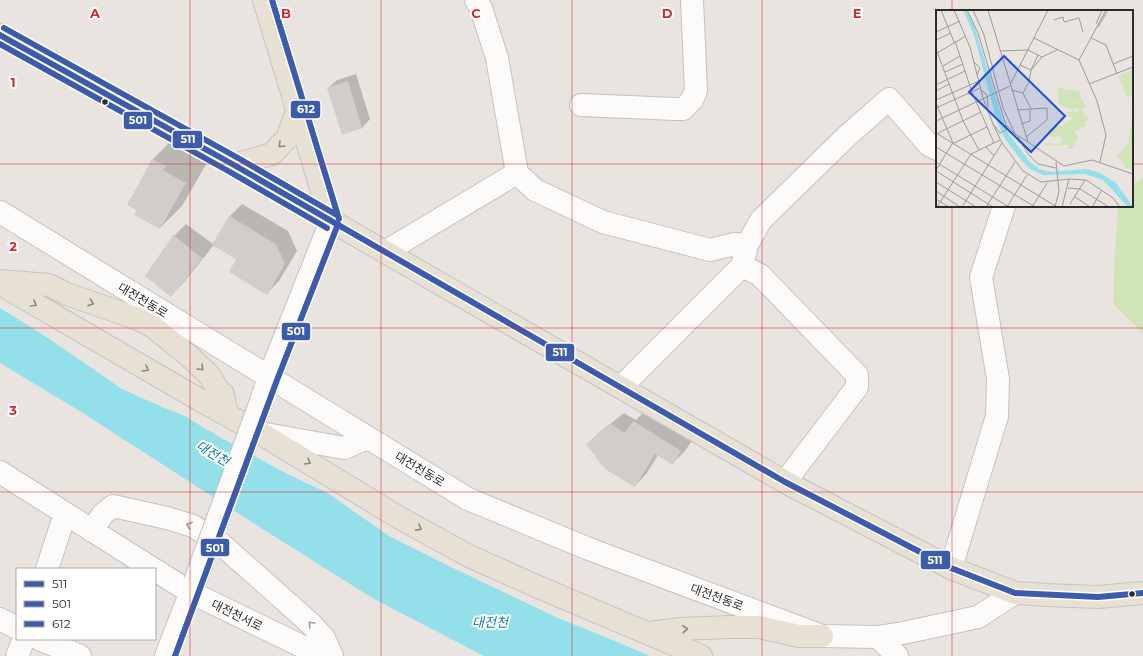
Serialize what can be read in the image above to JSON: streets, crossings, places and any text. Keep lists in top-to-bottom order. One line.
{"streets":{"street":["대전천동로","대전천서로"]},"water":["대전천"],"lines":["transit line 612","transit line 511","transit line 501"],"legend":["511","501","612"],"grid":{"columns":["A","B","C","D","E"],"rows":["1","2","3"]}}
